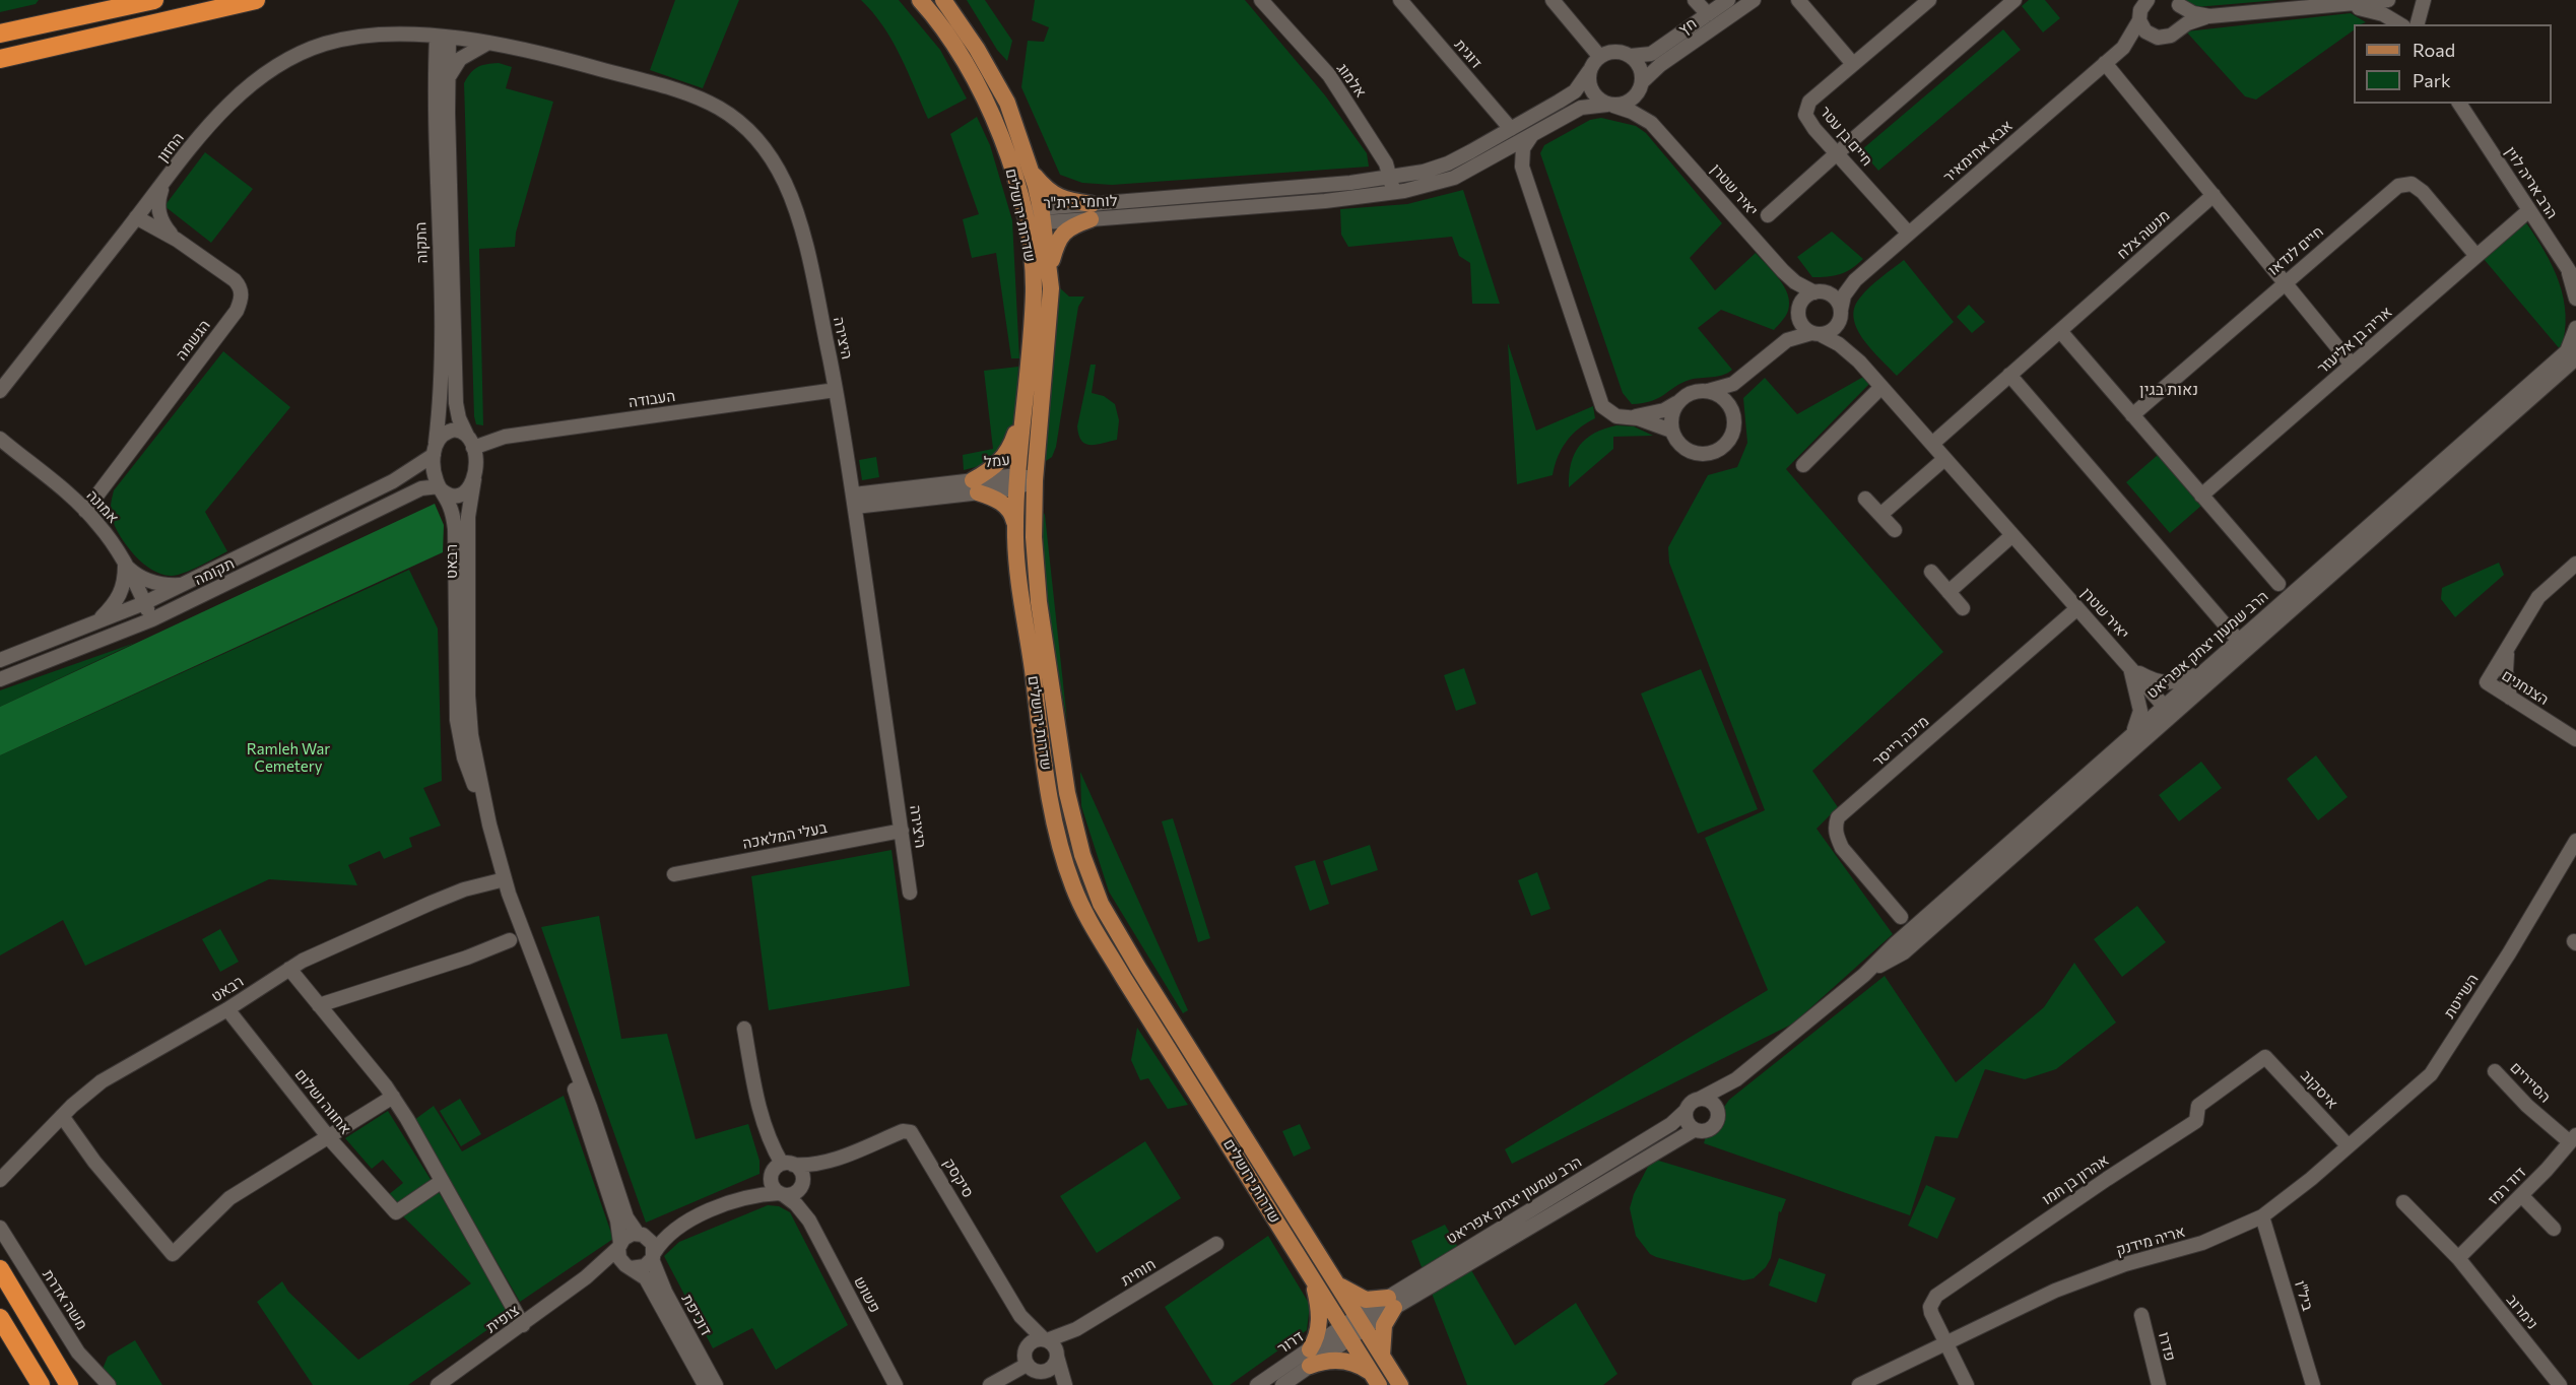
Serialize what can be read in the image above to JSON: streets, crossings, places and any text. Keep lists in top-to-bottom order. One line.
{"streets":{"main road":["שדרות ירושלים"],"street":["חץ","דוגית","אלמוג","חיים בן עטר","החזון","אבא אחימאיר","הרב אריה לוין","יאיר שטרן","לוחמי בית\"ר","מנשה צלח","התקוה","חיים לנדאו","היצירה","הגשמה","אריה בן אליעזר","העבודה","עמל","אמונה","רבאט","תקומה","הרב שמעון יצחק אפריאט","הצנחנים","מיכה רייסר","בעלי המלאכה","השייטת","הסיירים","איסקוב","אחווה ושלום","סיקסק","אהרון בן חמו","דוד רמז","אריה מידנק","חוחית","פשוש","ביל\"ו","משה אדרת","נימרוב","דוכיפת","צופית","דרור","פדרו"]},"crossings":[["חץ","יאיר שטרן"],["חץ","לוחמי בית\"ר"],["דוגית","לוחמי בית\"ר"],["אלמוג","לוחמי בית\"ר"],["חיים בן עטר","אבא אחימאיר"],["החזון","התקוה"],["החזון","היצירה"],["החזון","הגשמה"],["אבא אחימאיר","יאיר שטרן"],["הרב אריה לוין","אריה בן אליעזר"],["יאיר שטרן","לוחמי בית\"ר"],["יאיר שטרן","מנשה צלח"],["יאיר שטרן","הרב שמעון יצחק אפריאט"],["יאיר שטרן","מיכה רייסר"],["לוחמי בית\"ר","שדרות ירושלים"],["שדרות ירושלים","עמל"],["שדרות ירושלים","הרב שמעון יצחק אפריאט"],["שדרות ירושלים","דרור"],["התקוה","היצירה"],["התקוה","העבודה"],["התקוה","רבאט"],["התקוה","תקומה"],["חיים לנדאו","אריה בן אליעזר"],["היצירה","העבודה"],["היצירה","עמל"],["היצירה","בעלי המלאכה"],["הגשמה","אמונה"],["העבודה","רבאט"],["העבודה","תקומה"],["אמונה","תקומה"],["רבאט","תקומה"],["רבאט","אחווה ושלום"],["רבאט","דוכיפת"],["רבאט","צופית"],["הרב שמעון יצחק אפריאט","דרור"],["השייטת","איסקוב"],["השייטת","אריה מידנק"],["הסיירים","דוד רמז"],["איסקוב","אהרון בן חמו"],["איסקוב","אריה מידנק"],["סיקסק","חוחית"],["סיקסק","פשוש"],["אהרון בן חמו","אריה מידנק"],["דוד רמז","נימרוב"],["אריה מידנק","ביל\"ו"],["דוכיפת","צופית"]],"districts":["נאות בגין"],"parks":["Ramleh War Cemetery"],"legend":["Road","Park"]}
